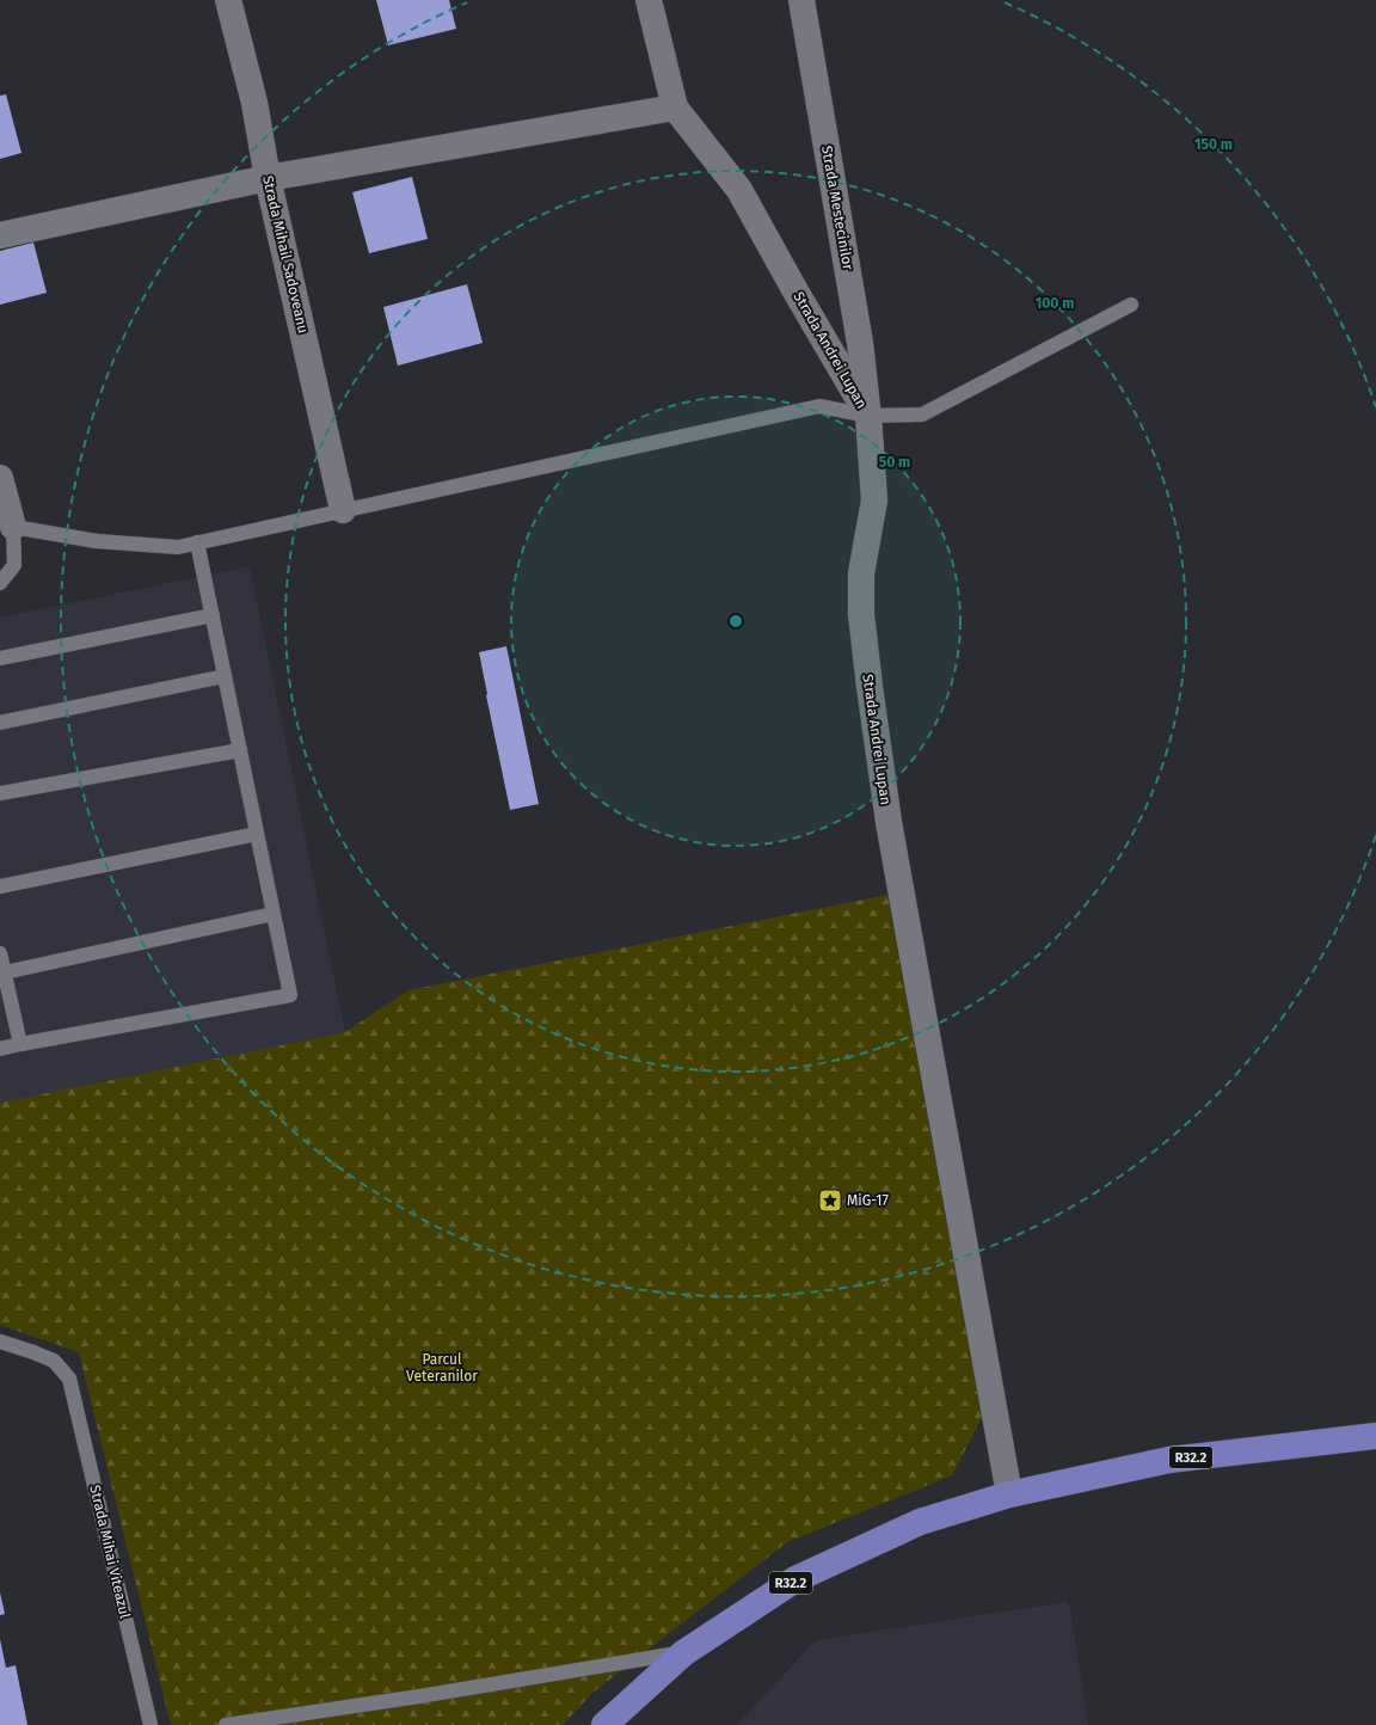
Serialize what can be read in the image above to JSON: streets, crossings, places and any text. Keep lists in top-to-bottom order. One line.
{"streets":{"main road":["R32.2"],"street":["Strada Mestecinilor","Strada Mihail Sadoveanu","Strada Andrei Lupan"],"lane":["Strada Mihai Viteazul"]},"crossings":[["Strada Mestecinilor","Strada Andrei Lupan"],["Strada Andrei Lupan","R32.2"]],"parks":["Parcul Veteranilor"],"places":{"place":["MiG-17"]},"rings":["150 m","100 m","50 m"]}
